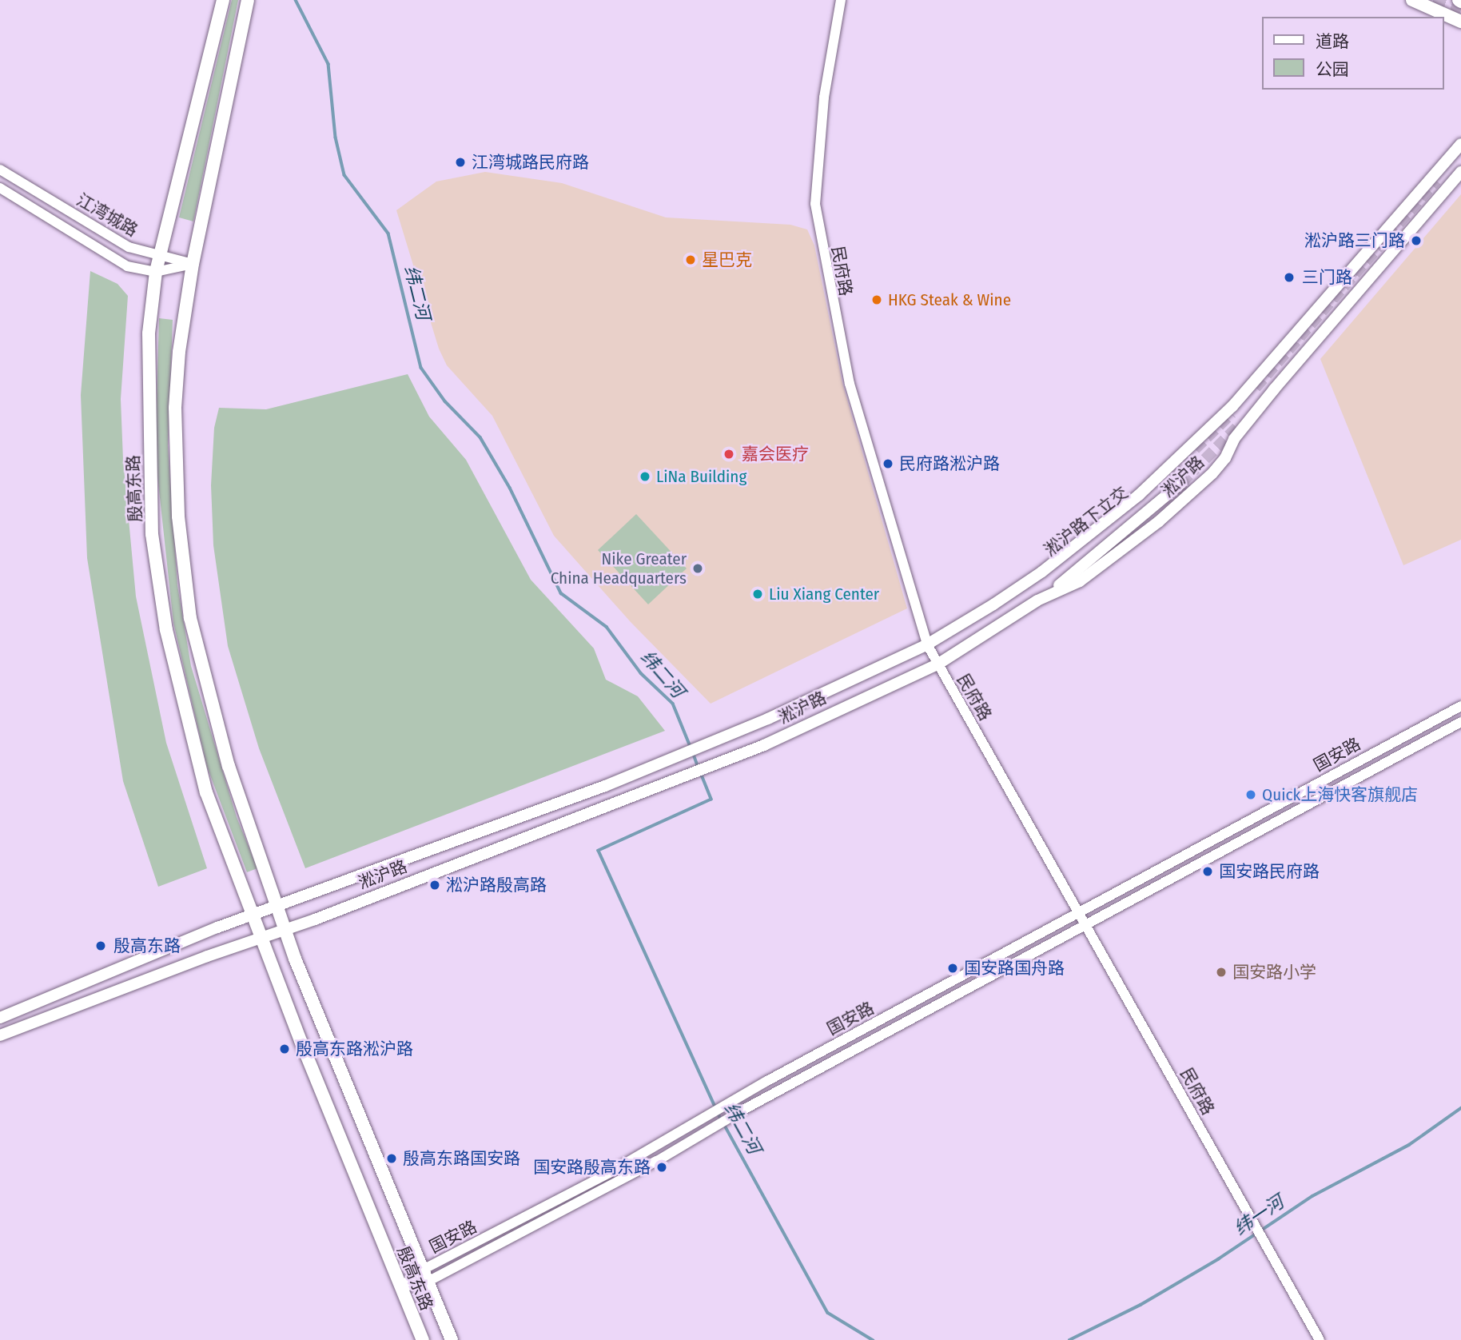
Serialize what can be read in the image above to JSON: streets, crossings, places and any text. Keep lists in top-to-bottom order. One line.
{"streets":{"main road":["淞沪路","殷高东路","淞沪路下立交"],"street":["江湾城路","民府路","国安路"]},"crossings":[["江湾城路","殷高东路"],["民府路","淞沪路"],["民府路","国安路"],["淞沪路","殷高东路"],["淞沪路","淞沪路下立交"],["殷高东路","国安路"]],"water":["纬二河","纬一河"],"places":["江湾城路民府路","淞沪路三门路","星巴克","三门路","HKG Steak & Wine","嘉会医疗","民府路淞沪路","LiNa Building","Nike Greater China Headquarters","Liu Xiang Center","Quick上海快客旗舰店","国安路民府路","淞沪路殷高路","殷高东路","国安路国舟路","国安路小学","殷高东路淞沪路","殷高东路国安路","国安路殷高东路"],"legend":["道路","公园"]}
